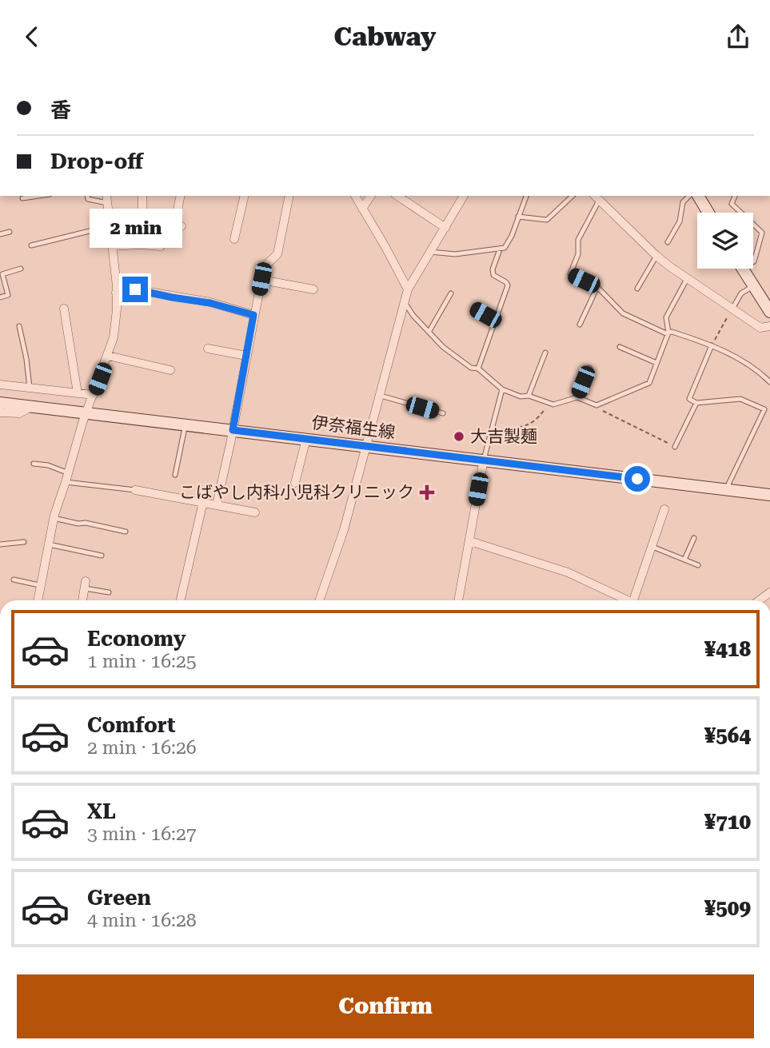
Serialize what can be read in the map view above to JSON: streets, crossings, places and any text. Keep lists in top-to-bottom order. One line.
{"streets":{"main road":["伊奈福生線"]},"places":{"other":["大吉製麺"],"health":["こばやし内科小児科クリニック"]},"page":{"header":"Cabway","banner":["香","Drop-off"],"bubble":"2 min","list":[{"name":"Economy","note":"1 min · 16:25","value":"¥418"},{"name":"Comfort","note":"2 min · 16:26","value":"¥564"},{"name":"XL","note":"3 min · 16:27","value":"¥710"},{"name":"Green","note":"4 min · 16:28","value":"¥509"}],"buttons":"Confirm"}}
